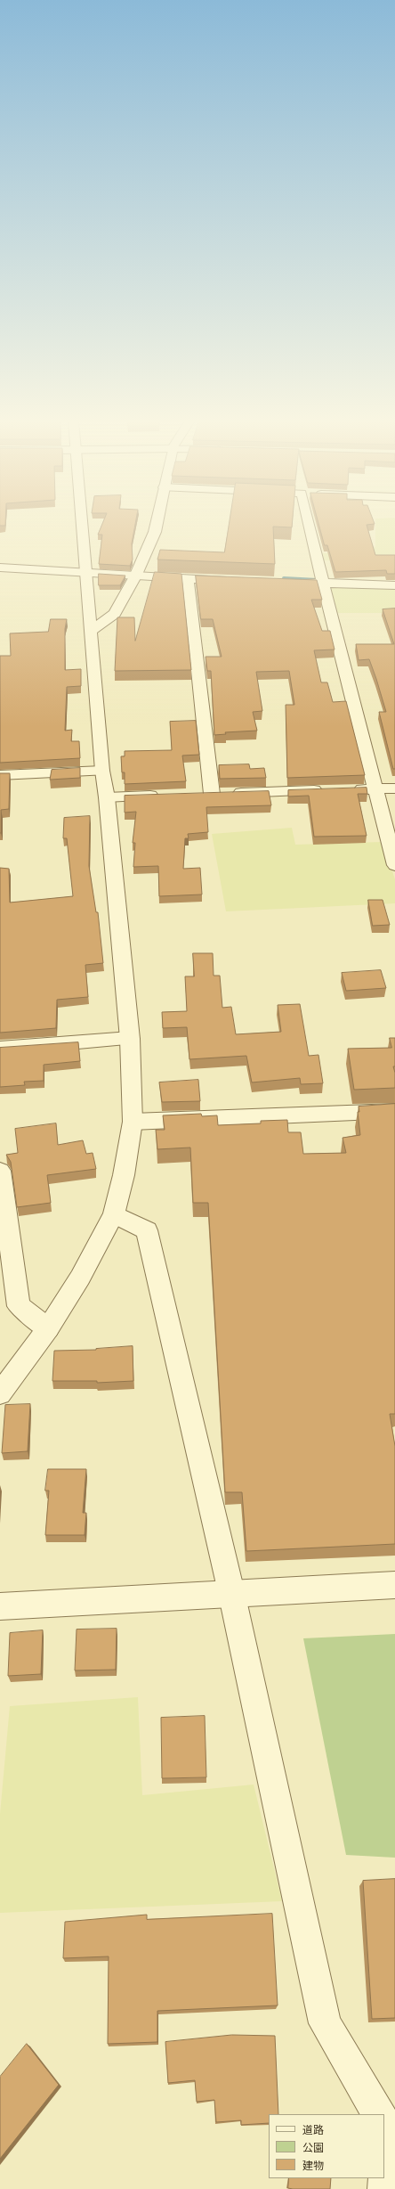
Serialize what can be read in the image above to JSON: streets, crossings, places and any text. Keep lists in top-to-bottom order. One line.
{"legend":["道路","公園","建物"]}
